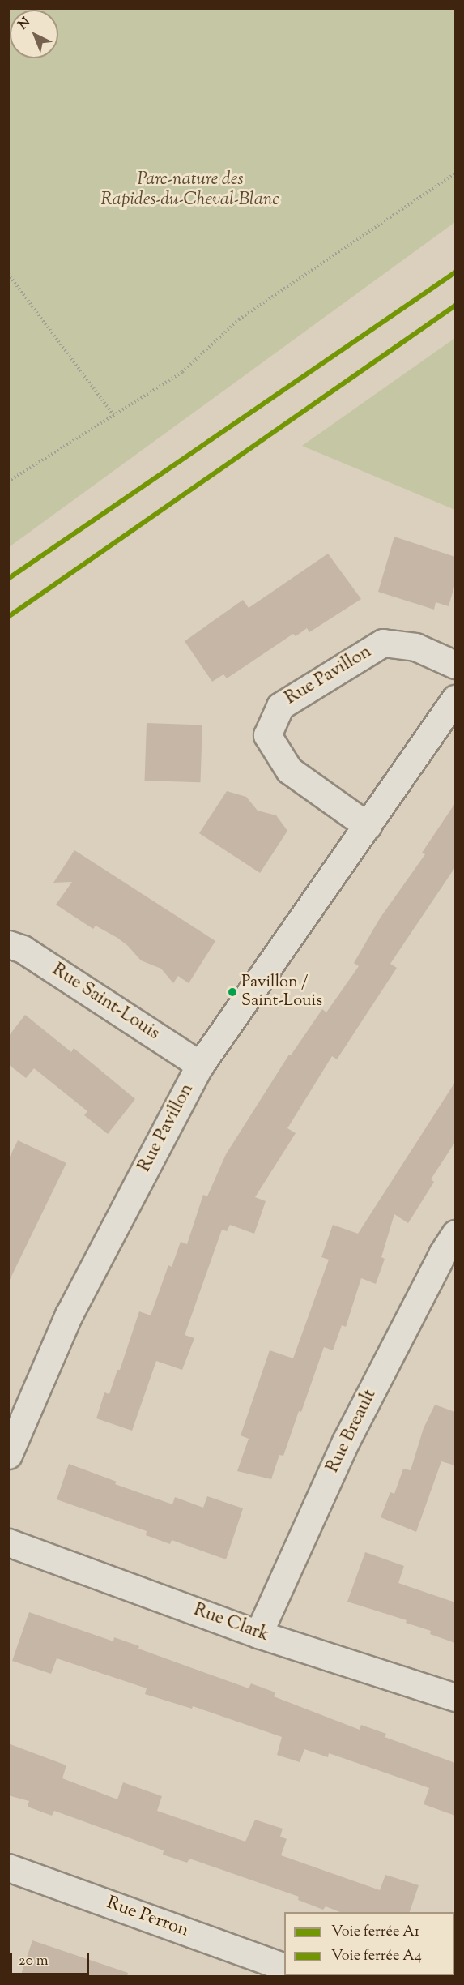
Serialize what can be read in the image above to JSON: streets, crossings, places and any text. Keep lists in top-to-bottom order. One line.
{"streets":{"street":["Rue Pavillon","Rue Saint-Louis","Rue Breault","Rue Clark","Rue Perron"]},"crossings":[["Rue Pavillon","Rue Saint-Louis"],["Rue Breault","Rue Clark"]],"parks":["Parc-nature des Rapides-du-Cheval-Blanc"],"places":["Pavillon / Saint-Louis"],"lines":["rail line A4","rail line A1"],"legend":["Voie ferrée A1","Voie ferrée A4"],"scale_bar":"20 m","north":"top left"}
